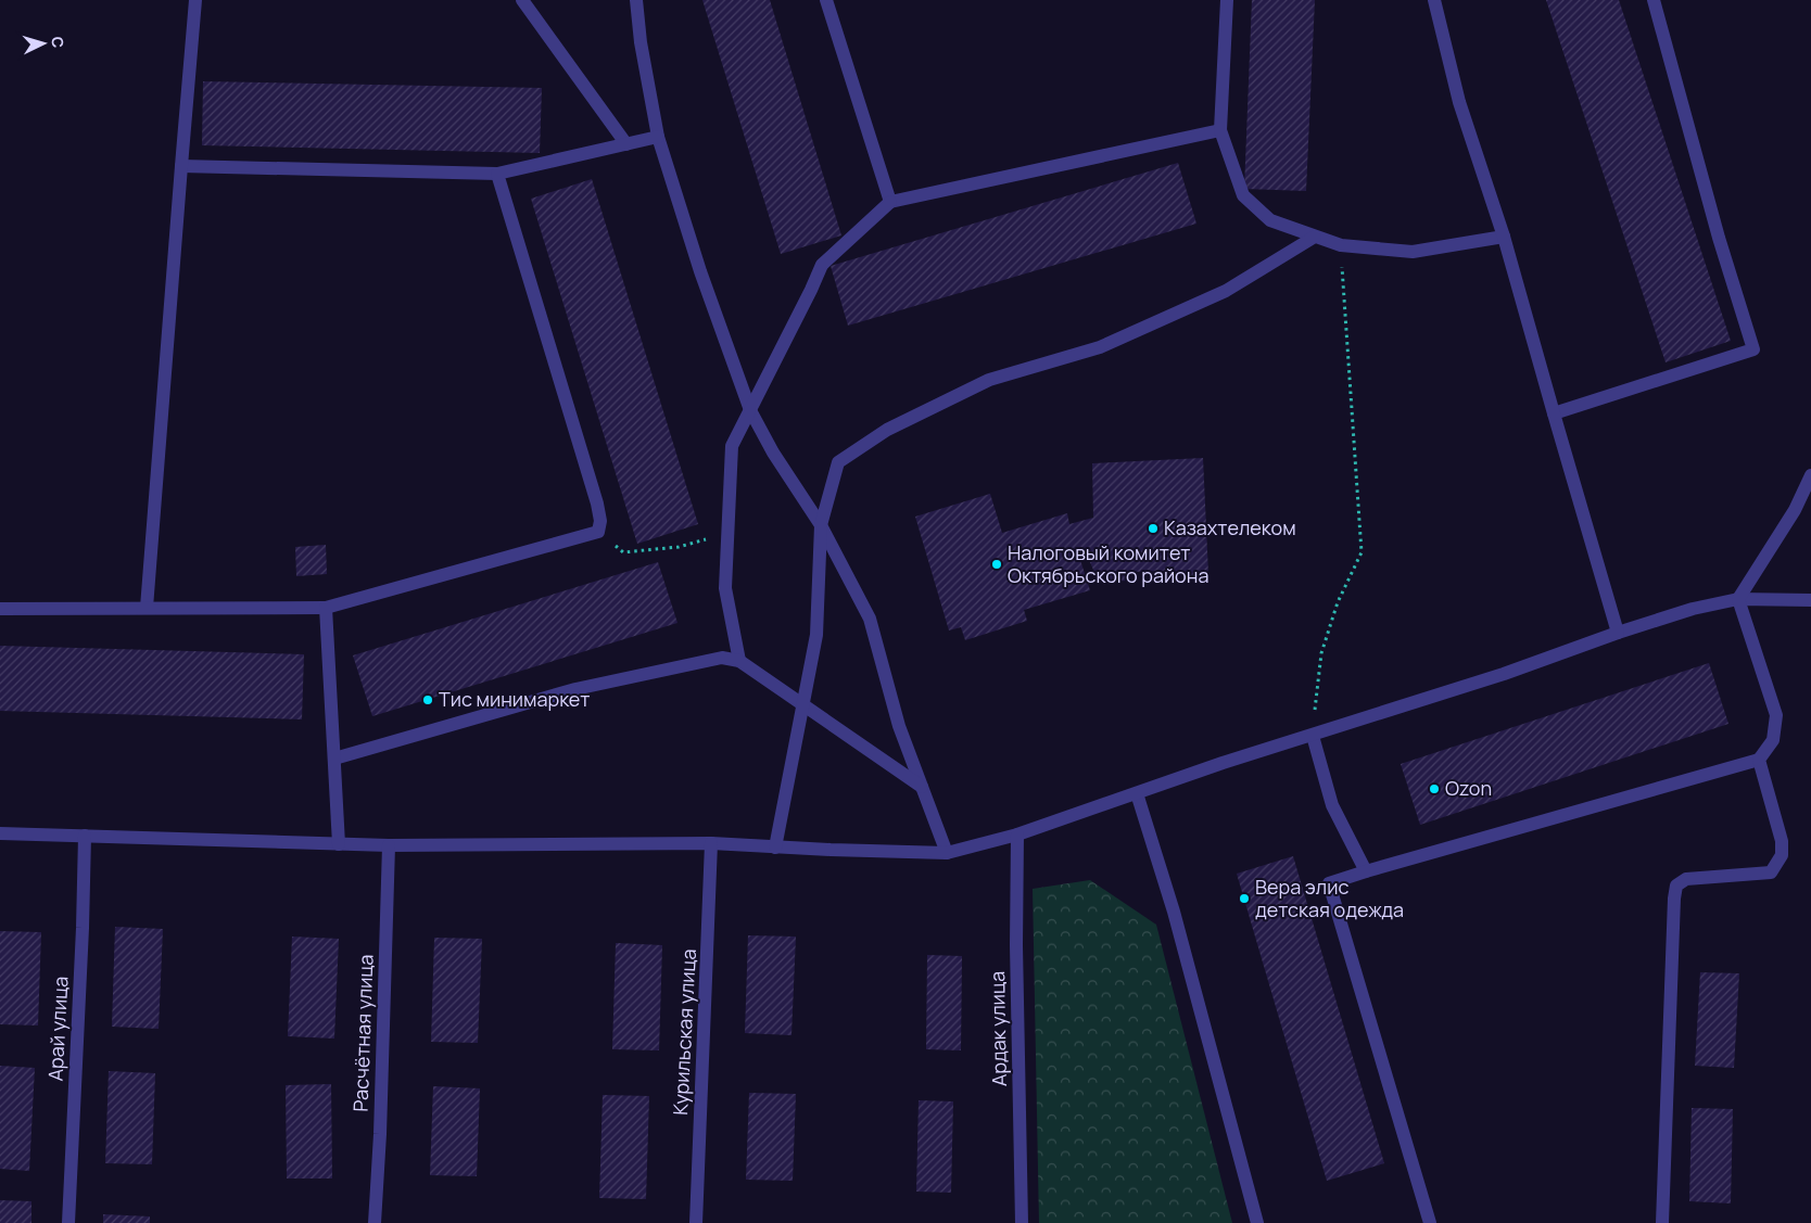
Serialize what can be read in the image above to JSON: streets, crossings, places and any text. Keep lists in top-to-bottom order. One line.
{"streets":{"street":["Арай улица","Ардак улица","Курильская улица","Расчётная улица"]},"places":["Казахтелеком","Налоговый комитет Октябрьского района","Тис минимаркет","Ozon","Вера элис детская одежда"],"north":"right"}
